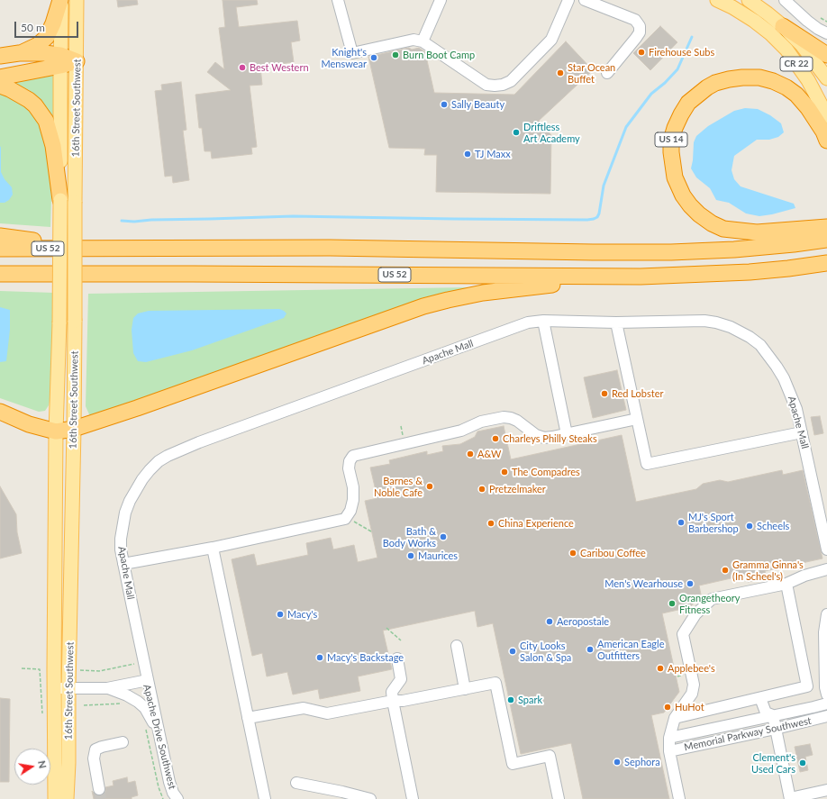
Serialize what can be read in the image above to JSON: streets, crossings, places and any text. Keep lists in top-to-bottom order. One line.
{"streets":{"highway":["US 14","US 52"],"main road":["CR 22","16th Street Southwest"],"street":["Apache Mall","Memorial Parkway Southwest","Apache Drive Southwest"]},"crossings":[["16th Street Southwest","Apache Drive Southwest"],["Apache Mall","Apache Drive Southwest"]],"places":["Firehouse Subs","Burn Boot Camp","Knight's Menswear","Best Western","Star Ocean Buffet","Sally Beauty","Driftless Art Academy","TJ Maxx","Red Lobster","Charleys Philly Steaks","A&W","The Compadres","Barnes & Noble Cafe","Pretzelmaker","MJ's Sport Barbershop","China Experience","Scheels","Bath & Body Works","Caribou Coffee","Maurices","Gramma Ginna's (In Scheel's)","Men's Wearhouse","Orangetheory Fitness","Macy's","Aeropostale","American Eagle Outfitters","City Looks Salon & Spa","Macy's Backstage","Applebee's","Spark","HuHot","Sephora","Clement's Used Cars"],"scale_bar":"50 m","north":"right"}
